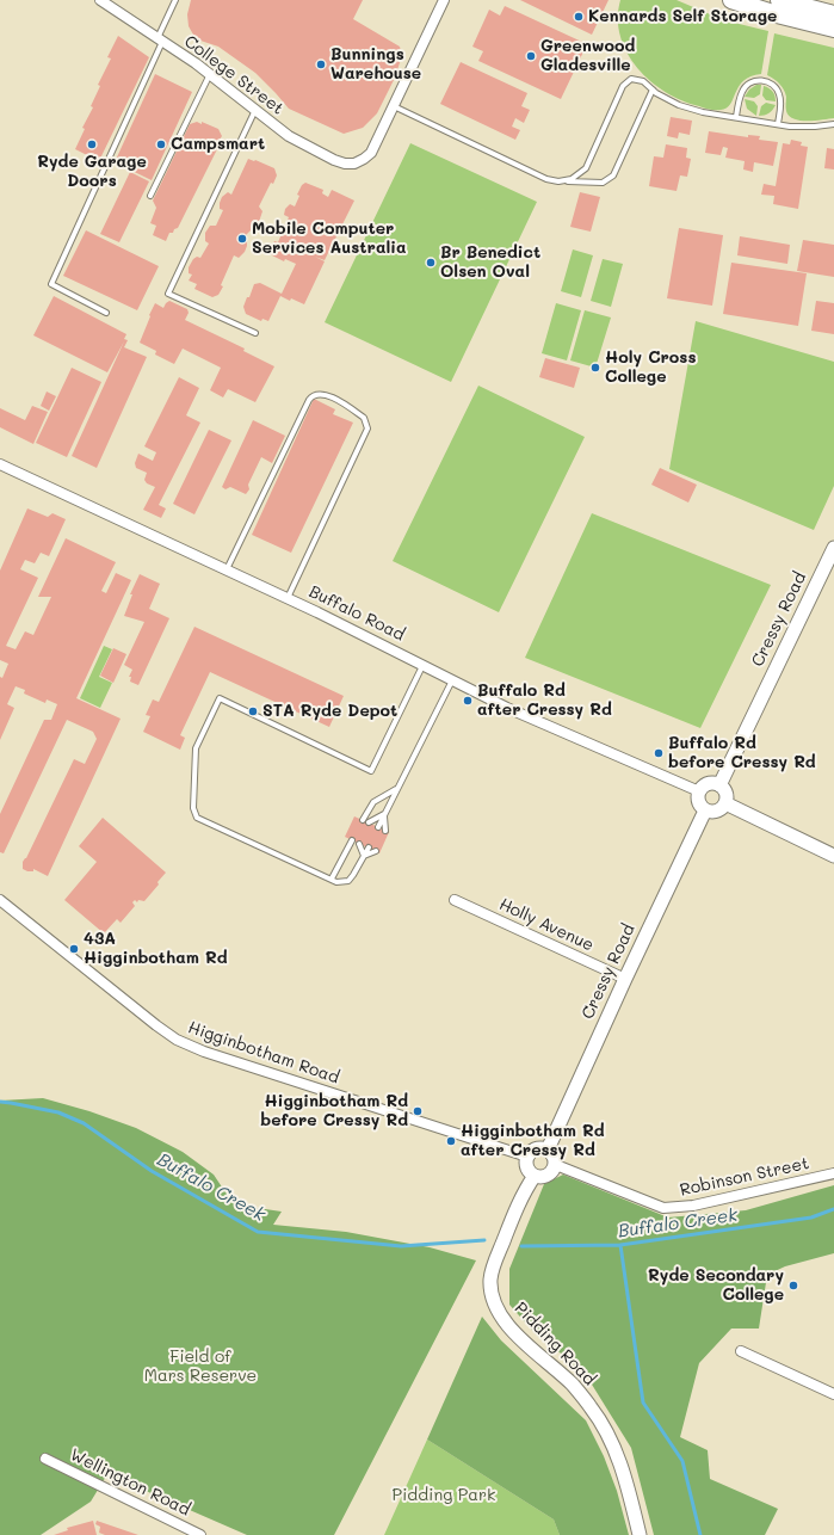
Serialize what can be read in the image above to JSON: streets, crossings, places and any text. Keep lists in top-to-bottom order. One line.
{"streets":{"street":["College Street","Buffalo Road","Cressy Road","Holly Avenue","Higginbotham Road","Robinson Street","Pidding Road","Wellington Road"]},"crossings":[["Buffalo Road","Cressy Road"],["Cressy Road","Holly Avenue"],["Cressy Road","Higginbotham Road"],["Cressy Road","Robinson Street"],["Cressy Road","Pidding Road"],["Higginbotham Road","Robinson Street"],["Higginbotham Road","Pidding Road"],["Robinson Street","Pidding Road"]],"water":["Buffalo Creek"],"parks":["Field of Mars Reserve","Pidding Park"],"places":["Kennards Self Storage","Greenwood Gladesville","Bunnings Warehouse","Ryde Garage Doors","Campsmart","Mobile Computer Services Australia","Br Benedict Olsen Oval","Holy Cross College","Buffalo Rd after Cressy Rd","STA Ryde Depot","Buffalo Rd before Cressy Rd","43A Higginbotham Rd","Higginbotham Rd before Cressy Rd","Higginbotham Rd after Cressy Rd","Ryde Secondary College"]}
